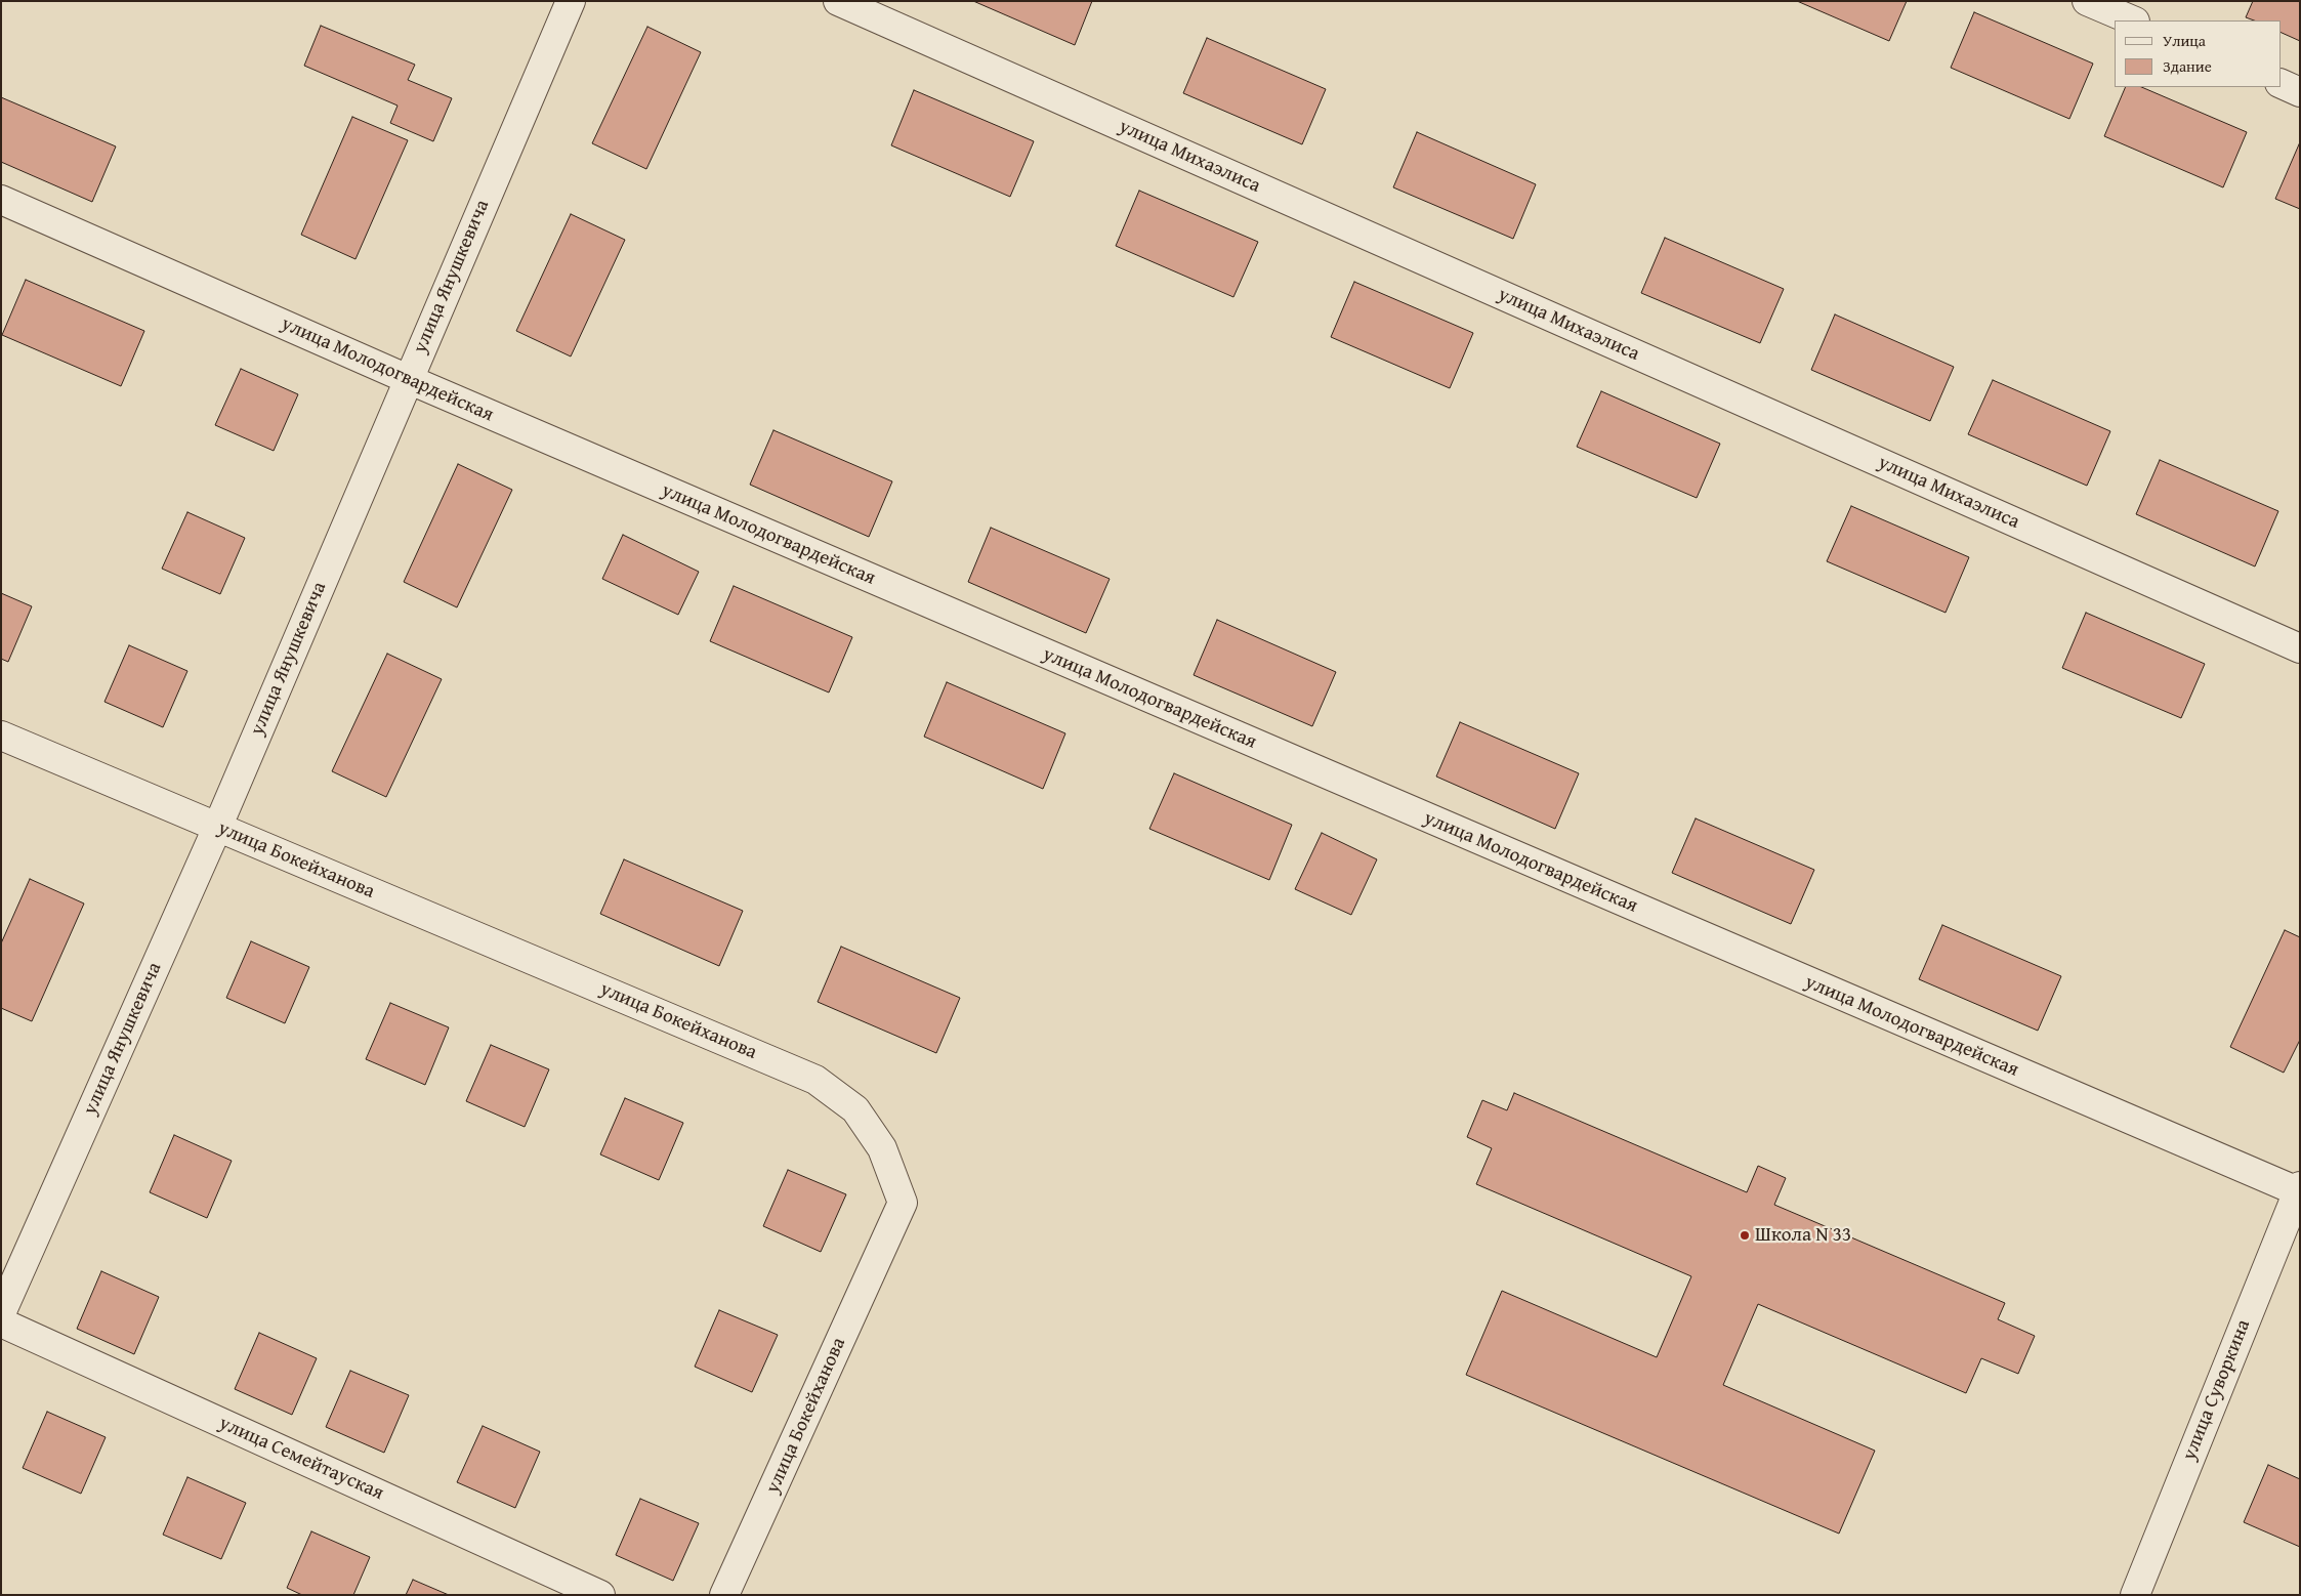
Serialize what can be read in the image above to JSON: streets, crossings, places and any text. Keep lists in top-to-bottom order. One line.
{"streets":{"street":["улица Михаэлиса","улица Янушкевича","улица Молодогвардейская","улица Бокейханова","улица Суворкина","улица Семейтауская"]},"crossings":[["улица Янушкевича","улица Молодогвардейская"],["улица Янушкевича","улица Бокейханова"],["улица Молодогвардейская","улица Суворкина"]],"places":["Школа N 33"],"legend":["Улица","Здание"]}
